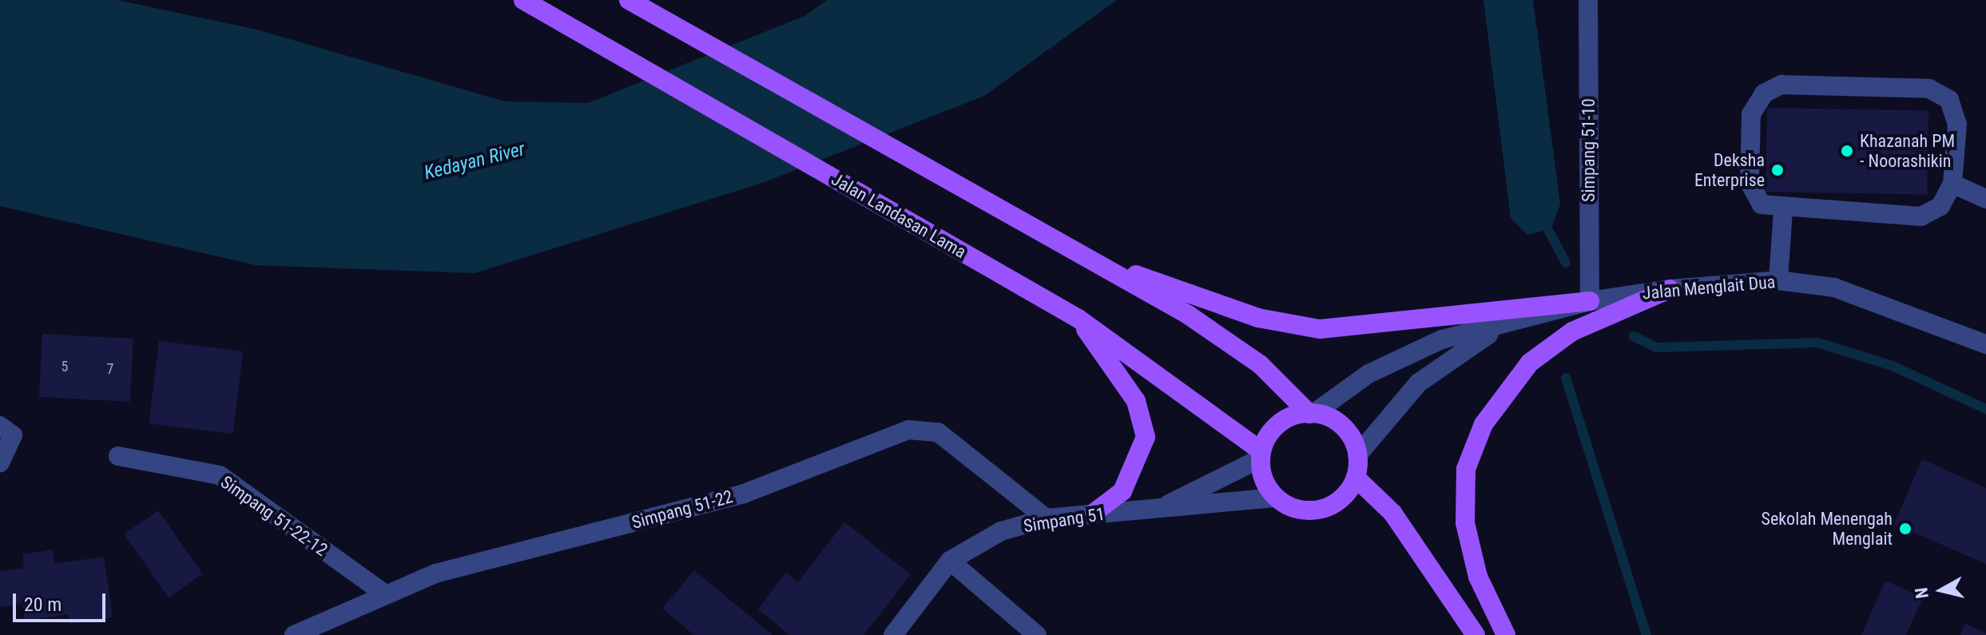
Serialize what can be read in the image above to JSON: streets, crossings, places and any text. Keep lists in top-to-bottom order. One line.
{"streets":{"main road":["Jalan Landasan Lama"],"street":["Simpang 51-10","Jalan Menglait Dua","Simpang 51-22","Simpang 51-22-12","Simpang 51"]},"crossings":[["Simpang 51-10","Jalan Menglait Dua"],["Jalan Landasan Lama","Jalan Menglait Dua"],["Jalan Landasan Lama","Simpang 51"],["Jalan Menglait Dua","Simpang 51"],["Simpang 51-22","Simpang 51-22-12"],["Simpang 51-22","Simpang 51"]],"water":["Kedayan River"],"places":["Khazanah PM - Noorashikin","Deksha Enterprise","Sekolah Menengah Menglait"],"house_numbers":["5","7"],"scale_bar":"20 m","north":"left"}
